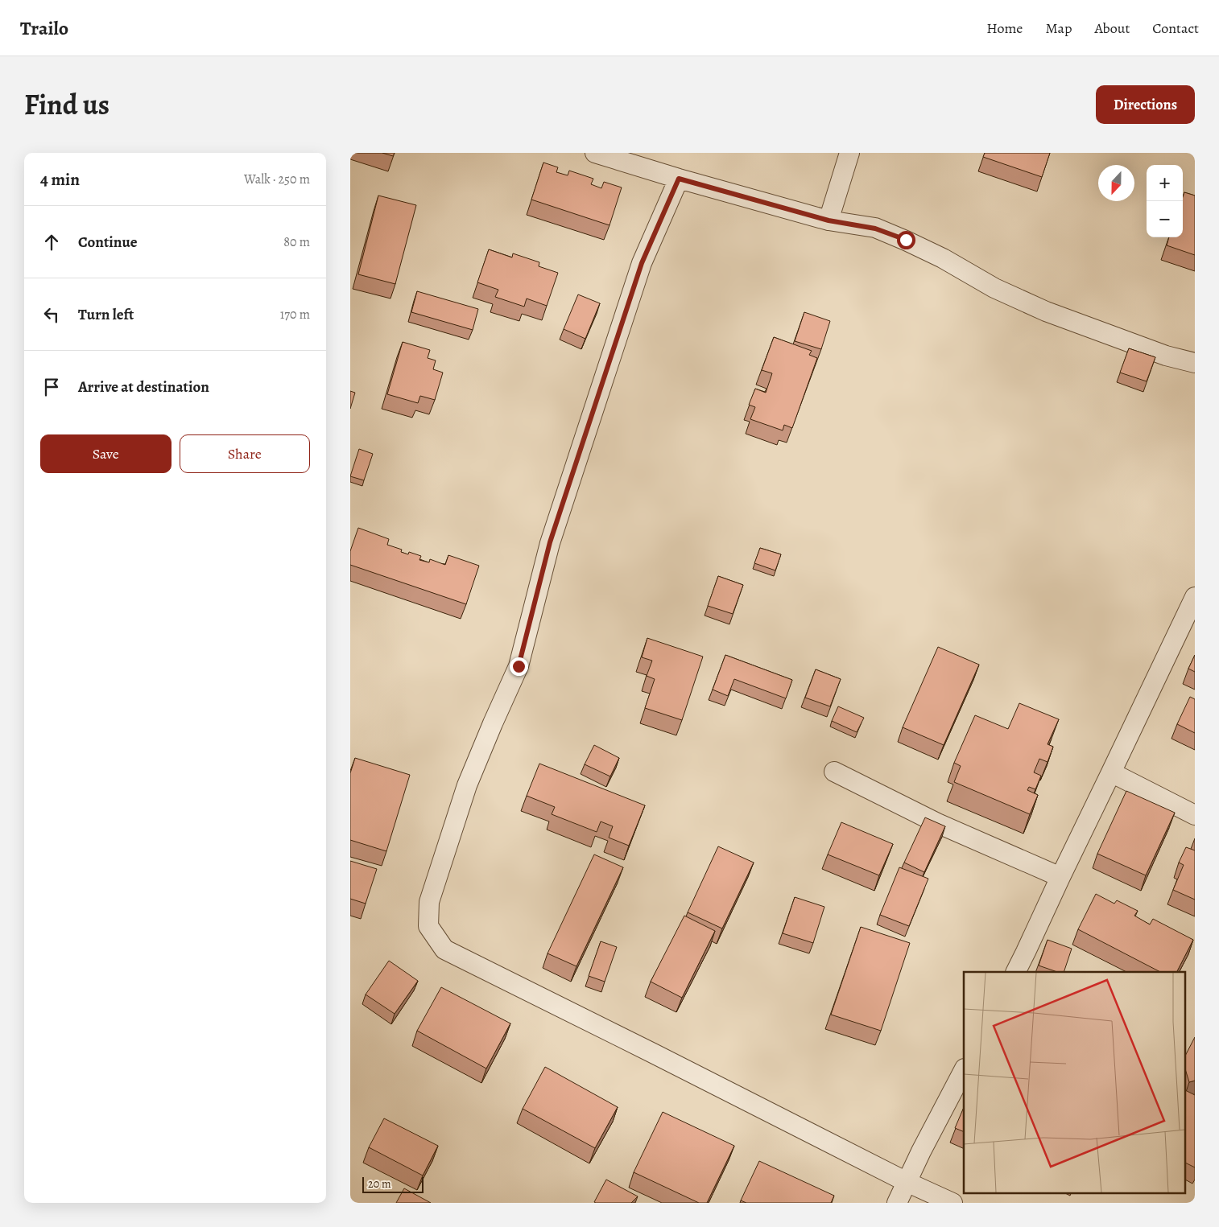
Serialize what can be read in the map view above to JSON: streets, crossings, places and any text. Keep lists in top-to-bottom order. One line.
{"scale_bar":"20 m","north":"bottom","page":{"header":"Trailo","nav":["Home","Map","About","Contact"],"title":"Find us","buttons":["Directions",["Save","Share"]],"heading":["4 min","Walk · 250 m"],"map_buttons":["+","−"],"list":[["Continue","80 m"],["Turn left","170 m"],"Arrive at destination"],"scale":"20 m"}}
